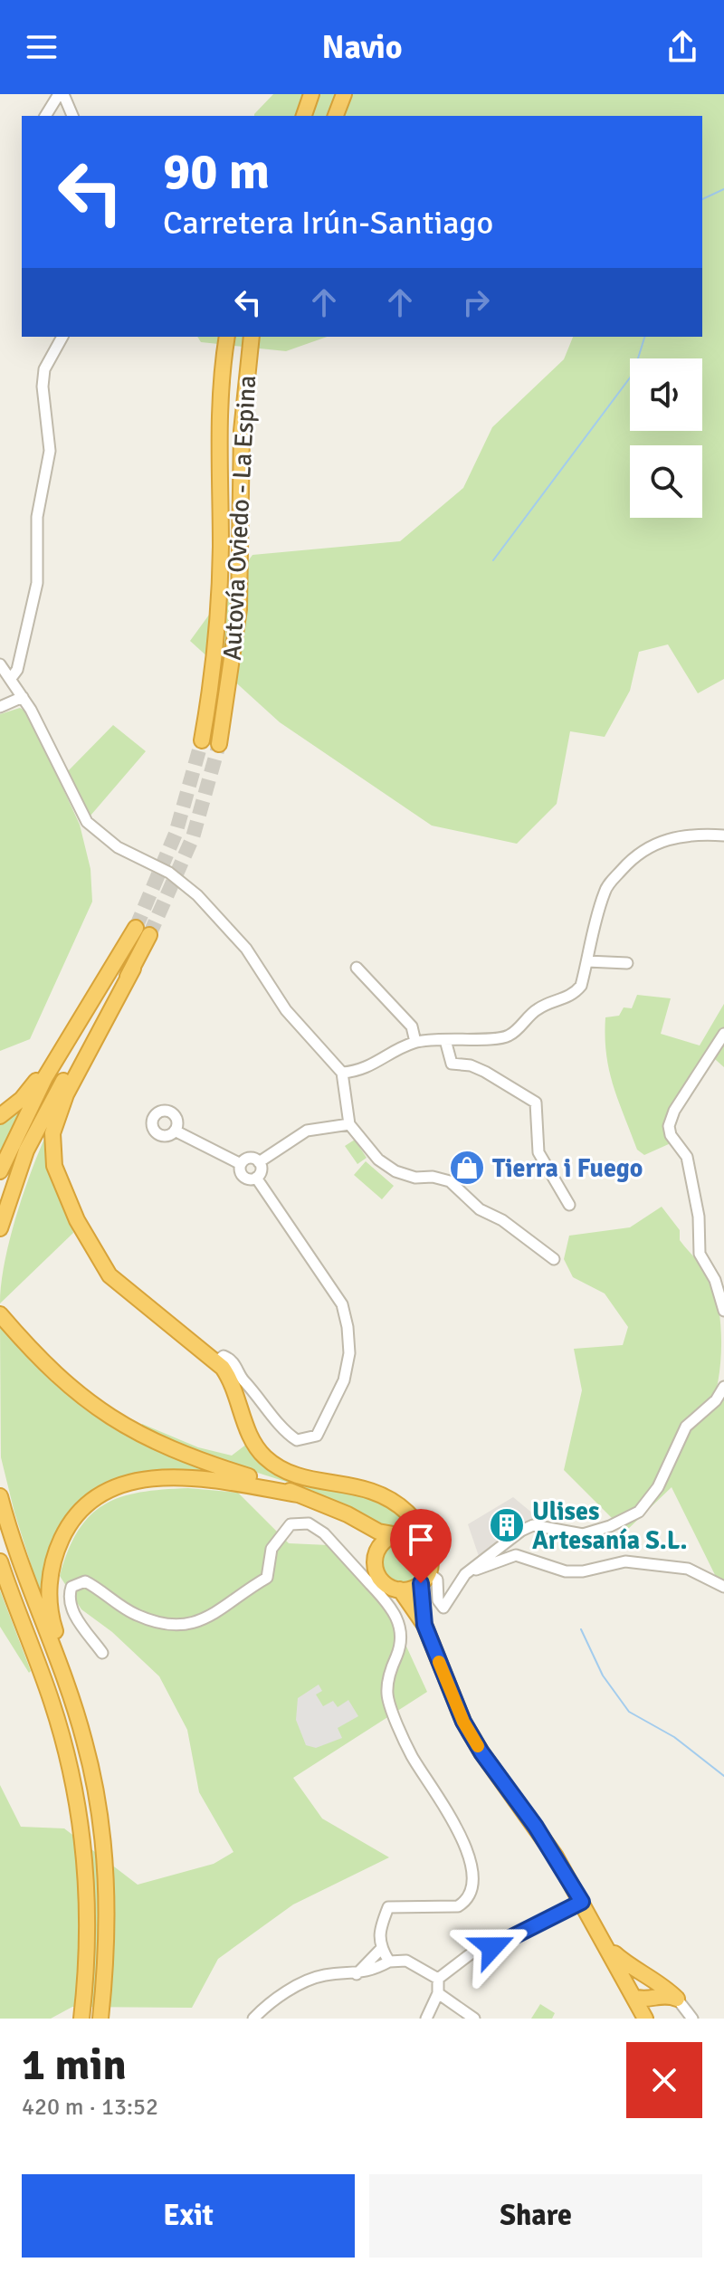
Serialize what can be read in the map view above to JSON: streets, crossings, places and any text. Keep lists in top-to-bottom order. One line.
{"streets":{"highway":["Autovía Oviedo - La Espina"]},"places":{"shop":["Tierra i Fuego"],"building":["Ulises Artesanía S.L."]},"page":{"header":"Navio","turn":["90 m","Carretera Irún-Santiago"],"heading":["1 min","420 m · 13:52"],"buttons":["Exit","Share"]}}
